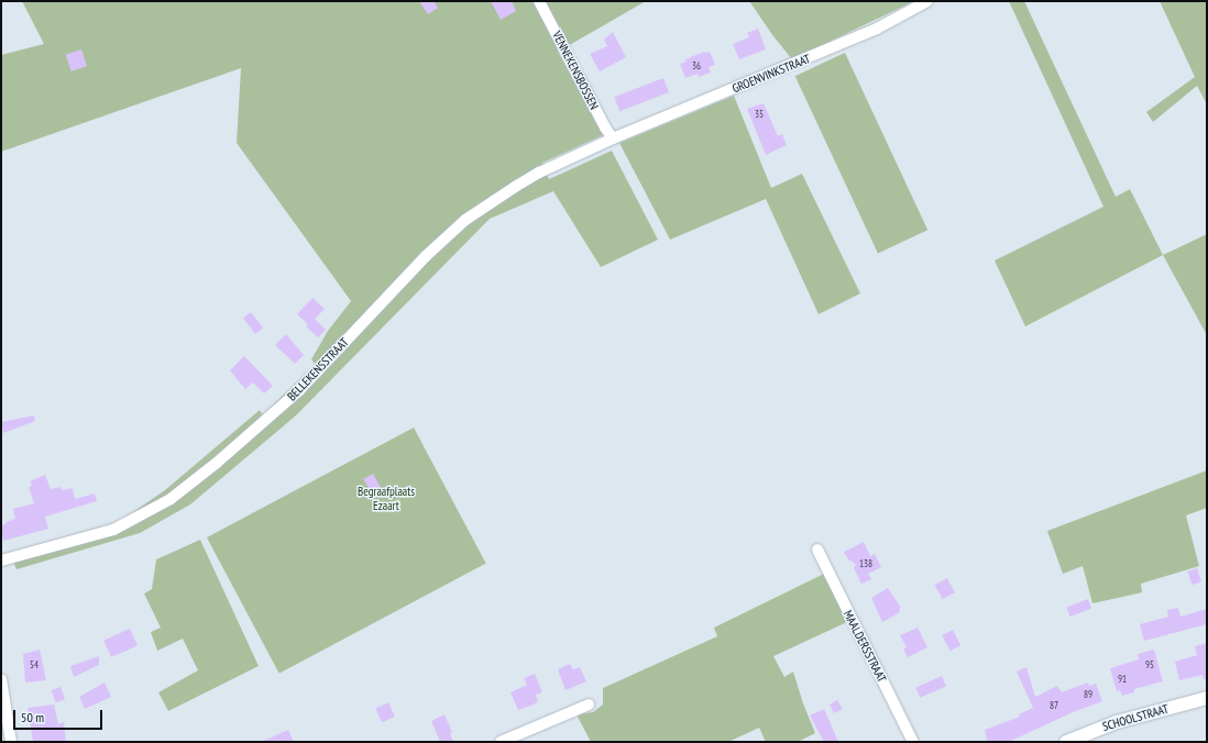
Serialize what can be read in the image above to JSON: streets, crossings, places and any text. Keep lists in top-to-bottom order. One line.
{"streets":{"street":["VENNEKENSBOSSEN","GROENVINKSTRAAT","BELLEKENSSTRAAT","MAALDERSSTRAAT","SCHOOLSTRAAT"]},"crossings":[["VENNEKENSBOSSEN","GROENVINKSTRAAT"],["VENNEKENSBOSSEN","BELLEKENSSTRAAT"],["GROENVINKSTRAAT","BELLEKENSSTRAAT"]],"parks":["Begraafplaats Ezaart"],"house_numbers":["36","35","138","54","95","91","89","87"],"scale_bar":"50 m"}
